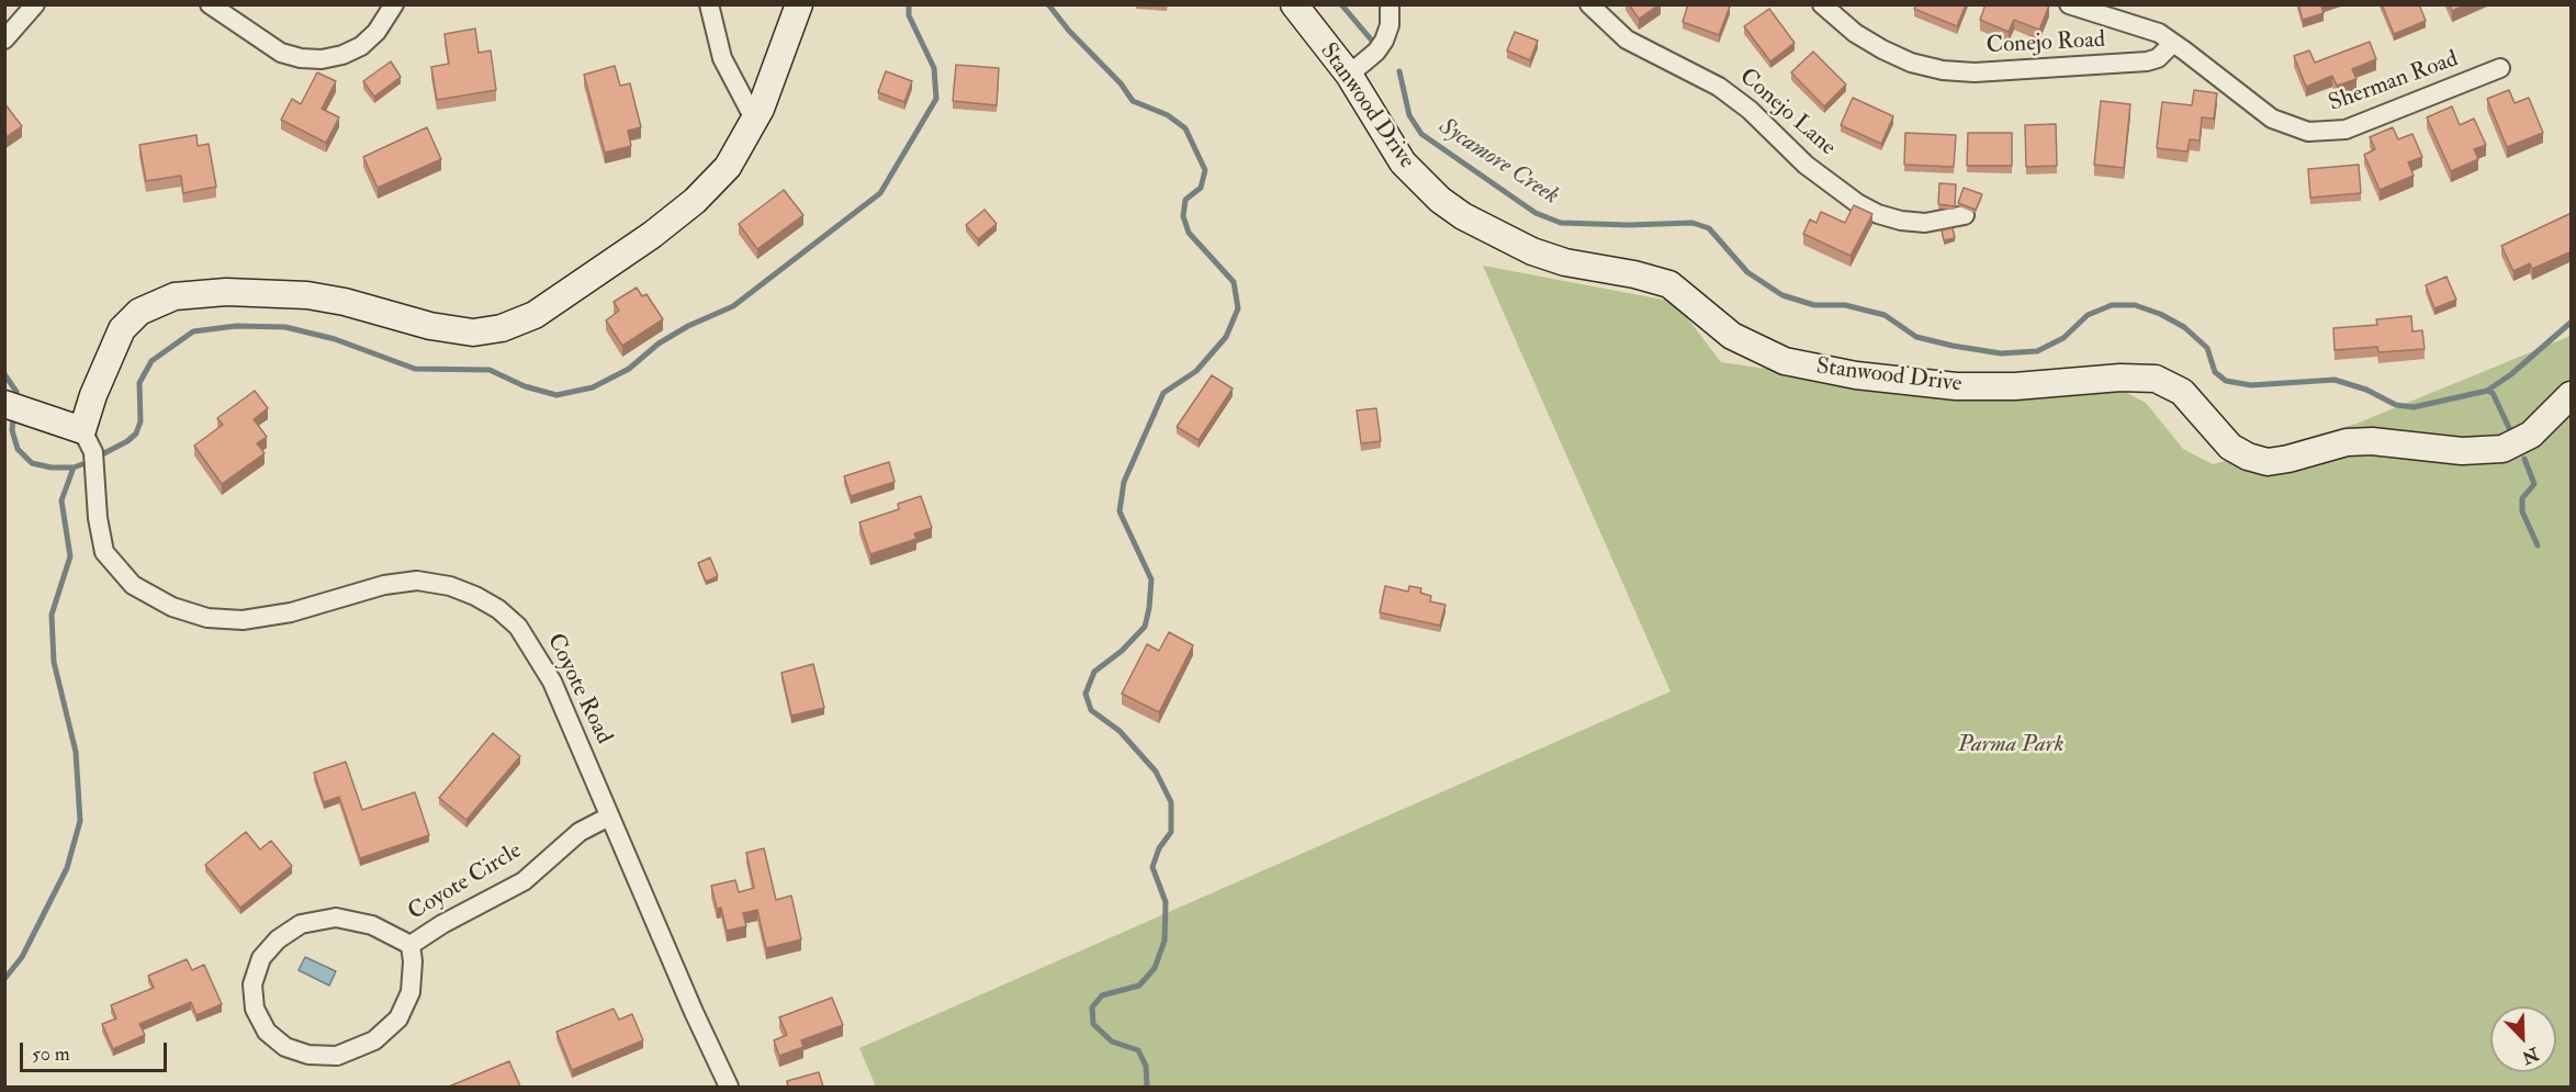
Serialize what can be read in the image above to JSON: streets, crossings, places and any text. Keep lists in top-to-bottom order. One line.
{"streets":{"main road":["Stanwood Drive"],"street":["Conejo Road","Sherman Road","Conejo Lane","Coyote Road","Coyote Circle"]},"crossings":[["Conejo Road","Sherman Road"],["Coyote Road","Coyote Circle"]],"water":["Sycamore Creek"],"parks":["Parma Park"],"scale_bar":"50 m","north":"bottom right"}
